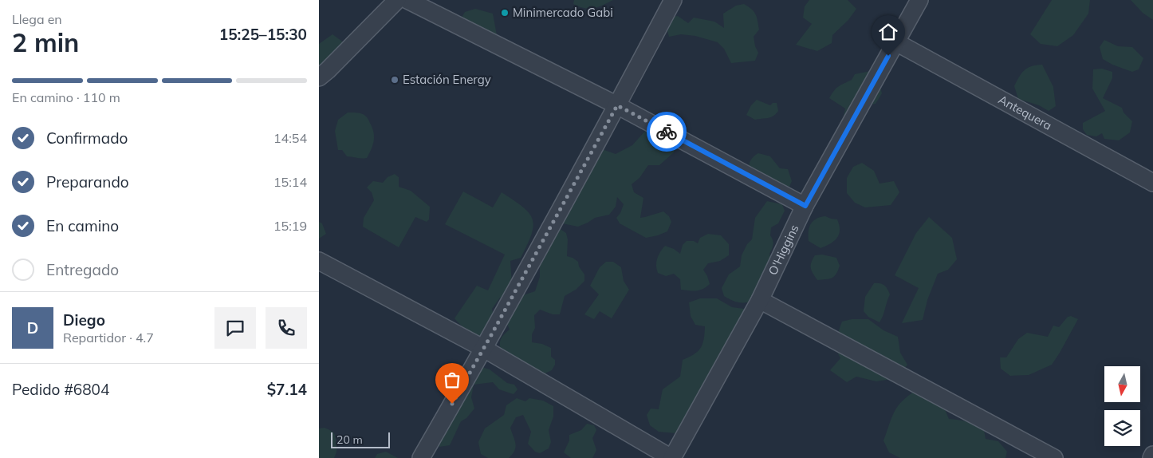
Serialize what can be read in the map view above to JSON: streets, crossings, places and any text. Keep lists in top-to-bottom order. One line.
{"streets":{"street":["Antequera","O'Higgins"]},"crossings":[["Antequera","O'Higgins"]],"places":["Minimercado Gabi","Estación Energy"],"scale_bar":"20 m","north":"bottom","page":{"heading":["2 min","Llega en","15:25–15:30"],"panel":["Diego","Repartidor · 4.7","Pedido #6804","$7.14"],"bar":"En camino · 110 m","list":[["Confirmado","14:54"],["Preparando","15:14"],["En camino","15:19"],"Entregado"],"round":"D","scale":"20 m"}}
